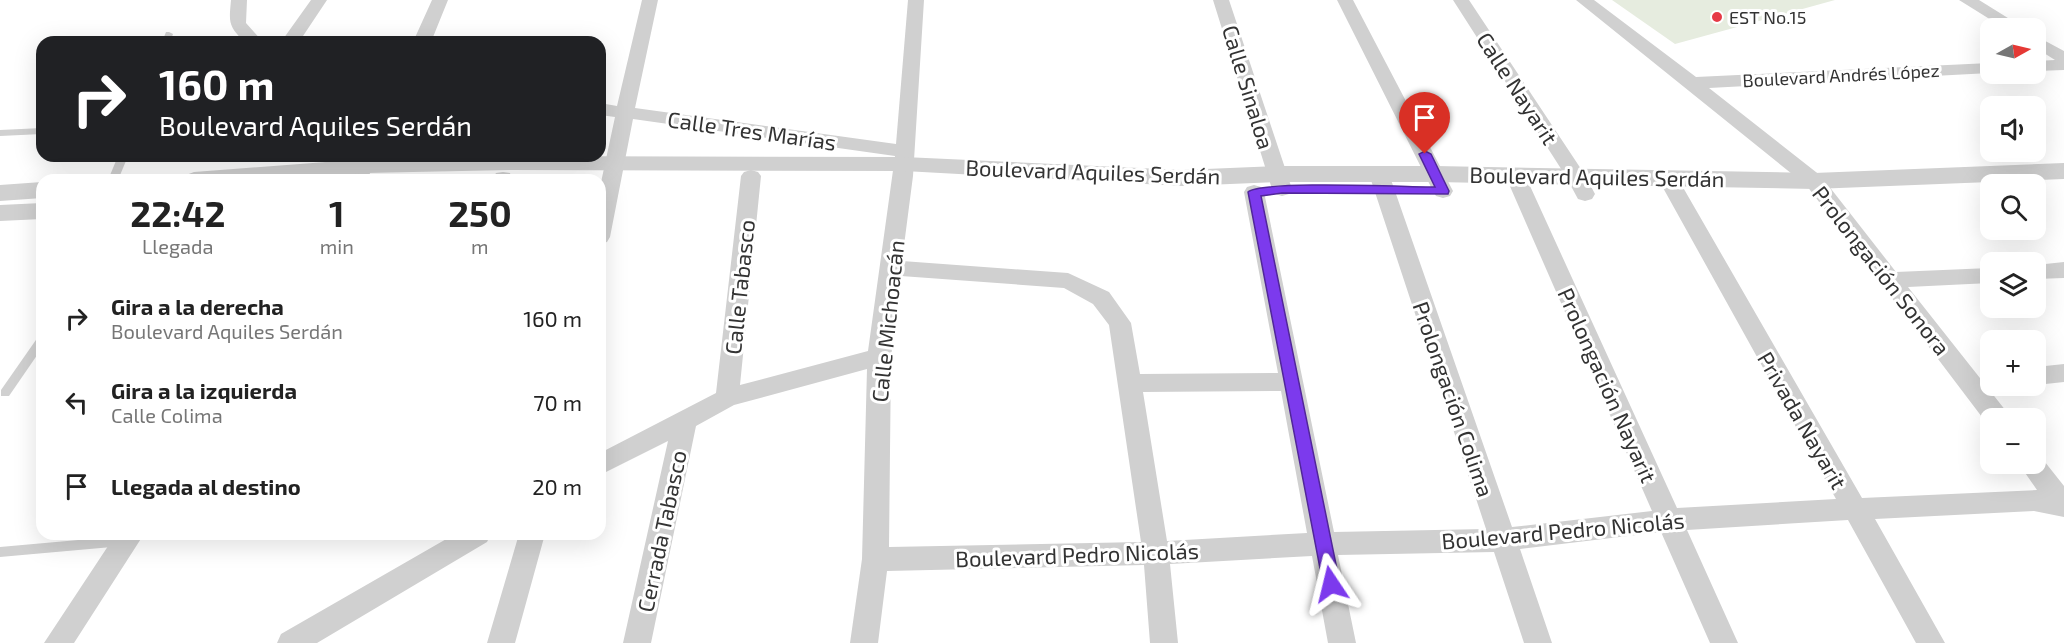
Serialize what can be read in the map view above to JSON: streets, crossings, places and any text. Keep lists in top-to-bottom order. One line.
{"streets":{"street":["Boulevard Andrés López","Calle Sinaloa","Calle Nayarit","Calle Tres Marías","Boulevard Aquiles Serdán","Prolongación Sonora","Calle Tabasco","Calle Michoacán","Prolongación Nayarit","Prolongación Colima","Privada Nayarit","Boulevard Pedro Nicolás","Cerrada Tabasco"]},"crossings":[["Boulevard Andrés López","Prolongación Sonora"],["Calle Sinaloa","Boulevard Aquiles Serdán"],["Calle Nayarit","Boulevard Aquiles Serdán"],["Calle Tres Marías","Boulevard Aquiles Serdán"],["Calle Tres Marías","Calle Michoacán"],["Boulevard Aquiles Serdán","Prolongación Sonora"],["Boulevard Aquiles Serdán","Calle Tabasco"],["Boulevard Aquiles Serdán","Calle Michoacán"],["Boulevard Aquiles Serdán","Prolongación Nayarit"],["Boulevard Aquiles Serdán","Prolongación Colima"],["Boulevard Aquiles Serdán","Privada Nayarit"],["Calle Michoacán","Boulevard Pedro Nicolás"],["Prolongación Nayarit","Boulevard Pedro Nicolás"],["Prolongación Colima","Boulevard Pedro Nicolás"],["Privada Nayarit","Boulevard Pedro Nicolás"]],"places":["EST No.15"],"north":"right","page":{"map_buttons":["+","−"],"turn":["160 m","Boulevard Aquiles Serdán"],"eta":["22:42","Llegada","1","min","250","m"],"list":[{"name":"Gira a la derecha","note":"Boulevard Aquiles Serdán","value":"160 m"},{"name":"Gira a la izquierda","note":"Calle Colima","value":"70 m"},{"name":"Llegada al destino","value":"20 m"}]}}
